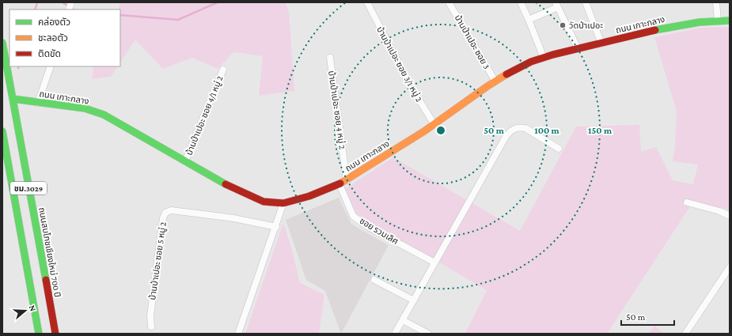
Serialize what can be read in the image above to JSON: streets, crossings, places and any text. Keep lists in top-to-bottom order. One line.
{"streets":{"street":["ถนน เกาะกลาง","บ้านป่าเปอะ ซอย 3","บ้านป่าเปอะ ซอย 3/1 หมู่ 2","บ้านป่าเปอะ ซอย 4 หมู่ 2","บ้านป่าเปอะ ซอย 4/1 หมู่ 2","ชม.3029","ซอย รวมเลิศ","ถนนสมโภชเชียงใหม่ 700 ปี","บ้านป่าเปอะ ซอย 5 หมู่ 2"]},"crossings":[["ถนน เกาะกลาง","บ้านป่าเปอะ ซอย 3"],["ถนน เกาะกลาง","บ้านป่าเปอะ ซอย 3/1 หมู่ 2"],["ถนน เกาะกลาง","บ้านป่าเปอะ ซอย 4 หมู่ 2"],["ถนน เกาะกลาง","บ้านป่าเปอะ ซอย 4/1 หมู่ 2"],["ถนน เกาะกลาง","ซอย รวมเลิศ"],["ถนน เกาะกลาง","ถนนสมโภชเชียงใหม่ 700 ปี"]],"places":["วัดป่าเปอะ"],"legend":["คล่องตัว","ชะลอตัว","ติดขัด"],"scale_bar":"50 m","north":"right","rings":["50 m","100 m","150 m"]}
